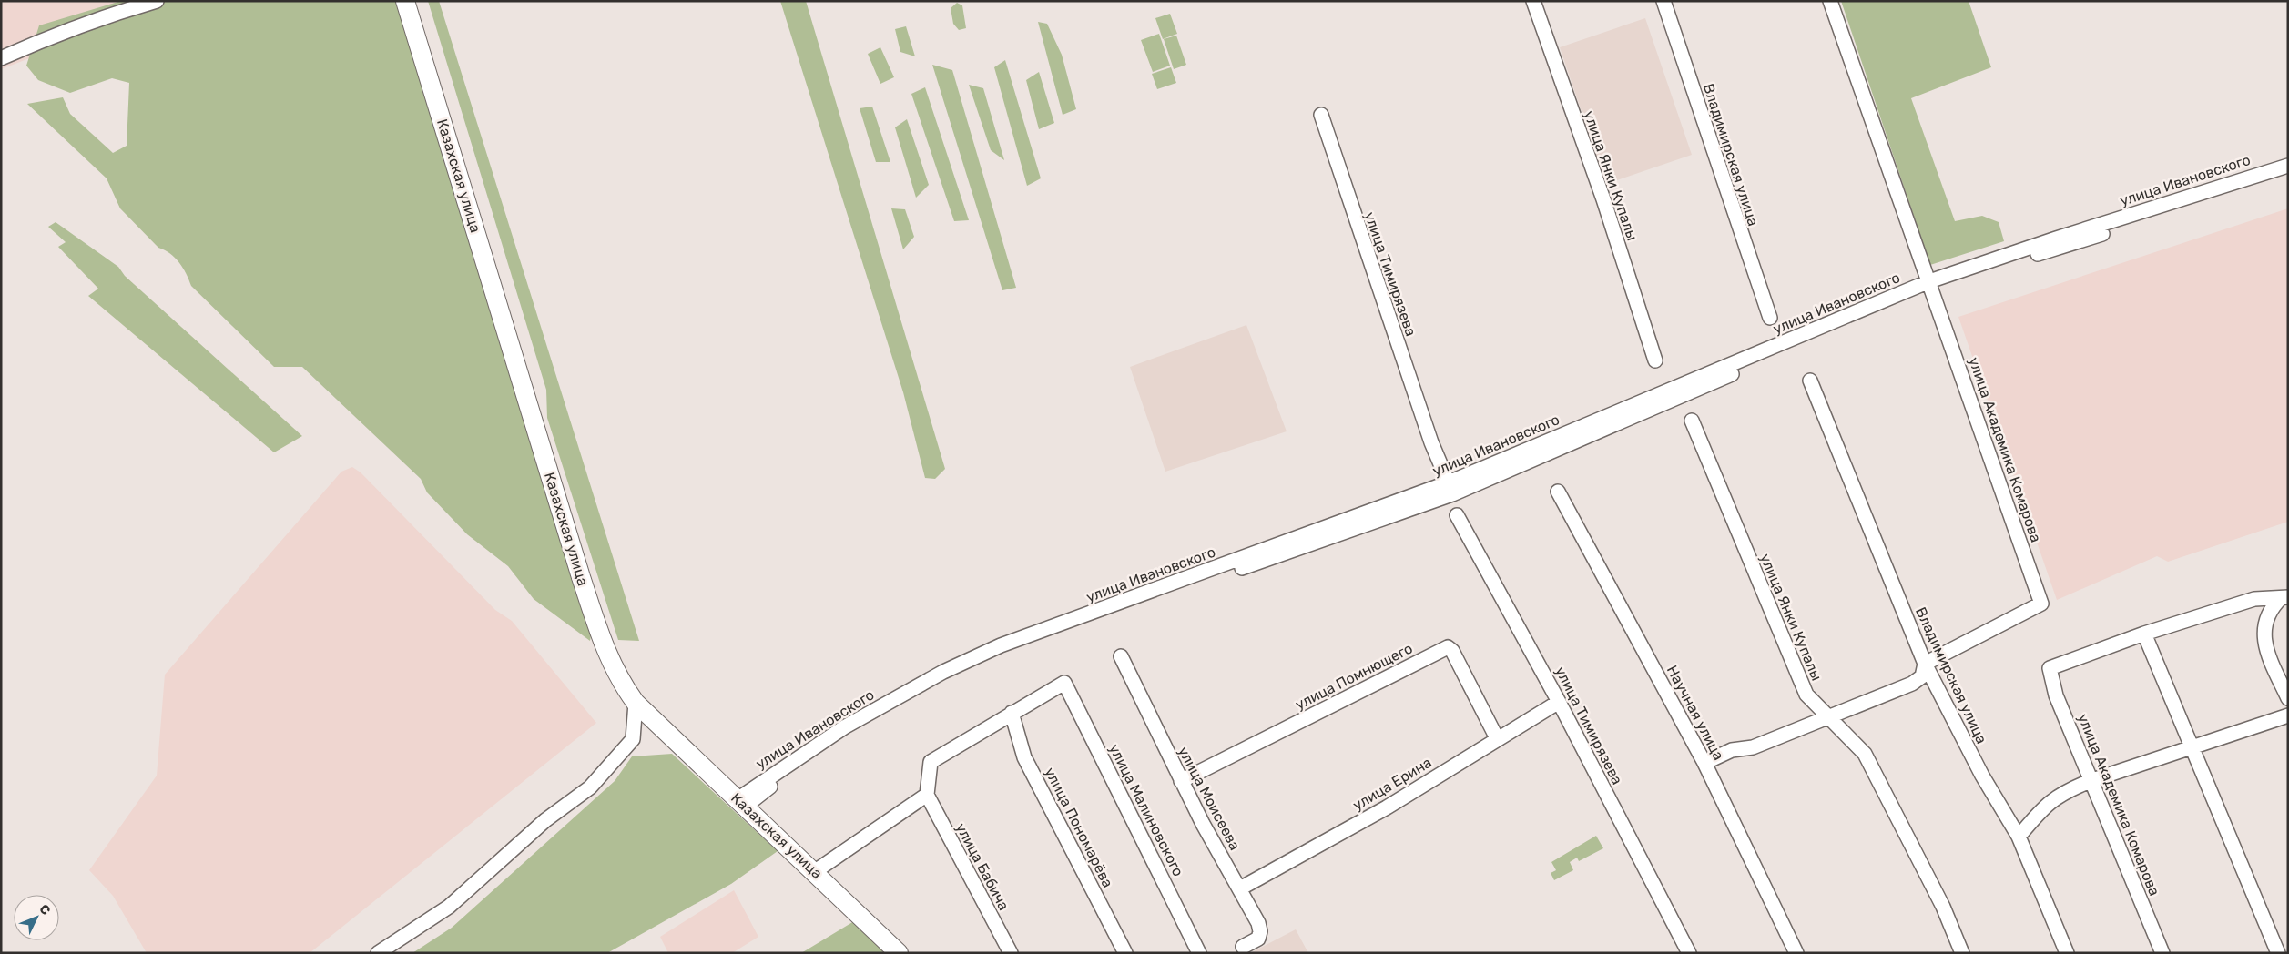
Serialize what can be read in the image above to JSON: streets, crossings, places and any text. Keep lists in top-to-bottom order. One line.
{"streets":{"main road":["Казахская улица"],"street":["Владимирская улица","улица Янки Купалы","улица Ивановского","улица Тимирязева","улица Академика Комарова","улица Помнющего","Научная улица","улица Ерина","улица Моисеева","улица Малиновского","улица Пономарёва","улица Бабича"]},"crossings":[["Владимирская улица","улица Академика Комарова"],["Казахская улица","улица Ивановского"],["улица Ивановского","улица Тимирязева"],["улица Ивановского","улица Академика Комарова"],["улица Тимирязева","улица Ерина"],["улица Помнющего","улица Ерина"],["улица Помнющего","улица Моисеева"],["улица Ерина","улица Моисеева"],["улица Малиновского","улица Пономарёва"]],"north":"top right"}
